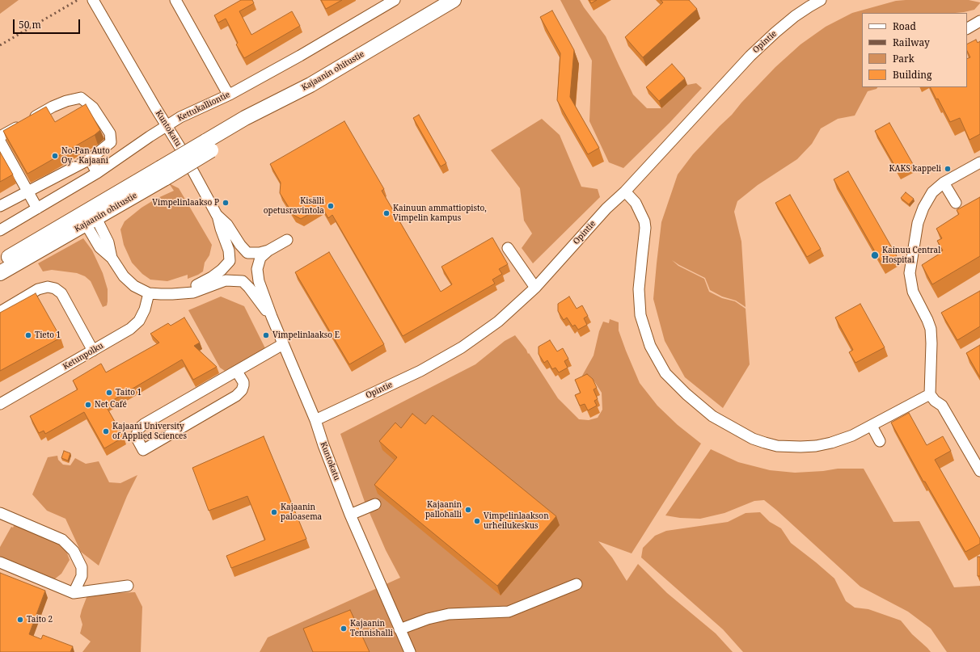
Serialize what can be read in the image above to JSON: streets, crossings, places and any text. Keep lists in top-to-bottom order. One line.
{"streets":{"highway":["Kajaanin ohitustie"],"street":["Opintie","Kettukalliontie","Kuntokatu","Ketunpolku"]},"crossings":[["Opintie","Kuntokatu"],["Kettukalliontie","Kuntokatu"]],"places":["No-Pan Auto Oy - Kajaani","KAKS kappeli","Vimpelinlaakso P","Kisälli opetusravintola","Kainuun ammattiopisto, Vimpelin kampus","Kainuu Central Hospital","Tieto 1","Vimpelinlaakso E","Taito 1","Net Café","Kajaani University of Applied Sciences","Kajaanin pallohalli","Kajaanin paloasema","Vimpelinlaakson urheilukeskus","Taito 2","Kajaanin Tennishalli"],"legend":["Road","Railway","Park","Building"],"scale_bar":"50 m"}
